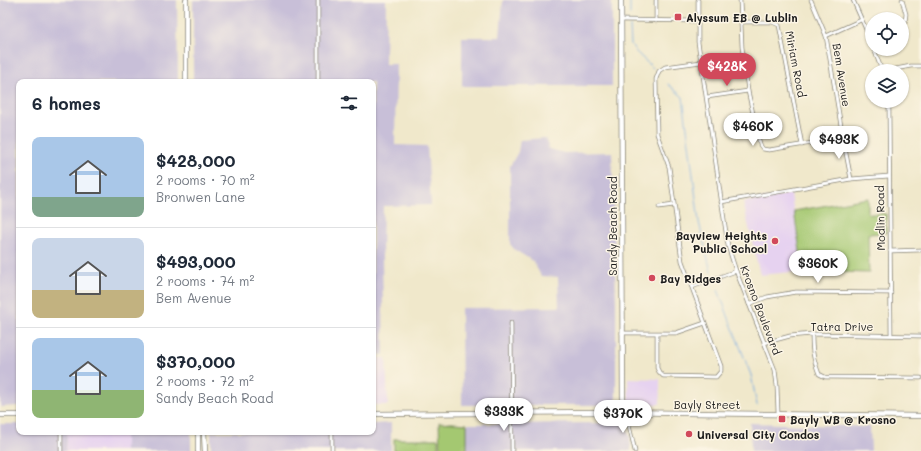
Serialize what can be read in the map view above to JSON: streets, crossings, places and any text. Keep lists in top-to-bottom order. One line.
{"streets":{"main road":["Sandy Beach Road","Bayly Street"],"street":["Miriam Road","Bem Avenue","Modlin Road","Krosno Boulevard","Tatra Drive"]},"crossings":[["Modlin Road","Tatra Drive"],["Sandy Beach Road","Bayly Street"],["Krosno Boulevard","Tatra Drive"],["Krosno Boulevard","Bayly Street"]],"places":{"transit":["Alyssum EB @ Lublin","Bayly WB @ Krosno"],"other":["Bayview Heights Public School","Bay Ridges","Universal City Condos"]},"page":{"price":["$428K","$460K","$493K","$360K","$333K","$370K"],"heading":"6 homes","list":[{"name":"$428,000","note":"2 rooms · 70 m² · Bronwen Lane"},{"name":"$493,000","note":"2 rooms · 74 m² · Bem Avenue"},{"name":"$370,000","note":"2 rooms · 72 m² · Sandy Beach Road"}]}}
